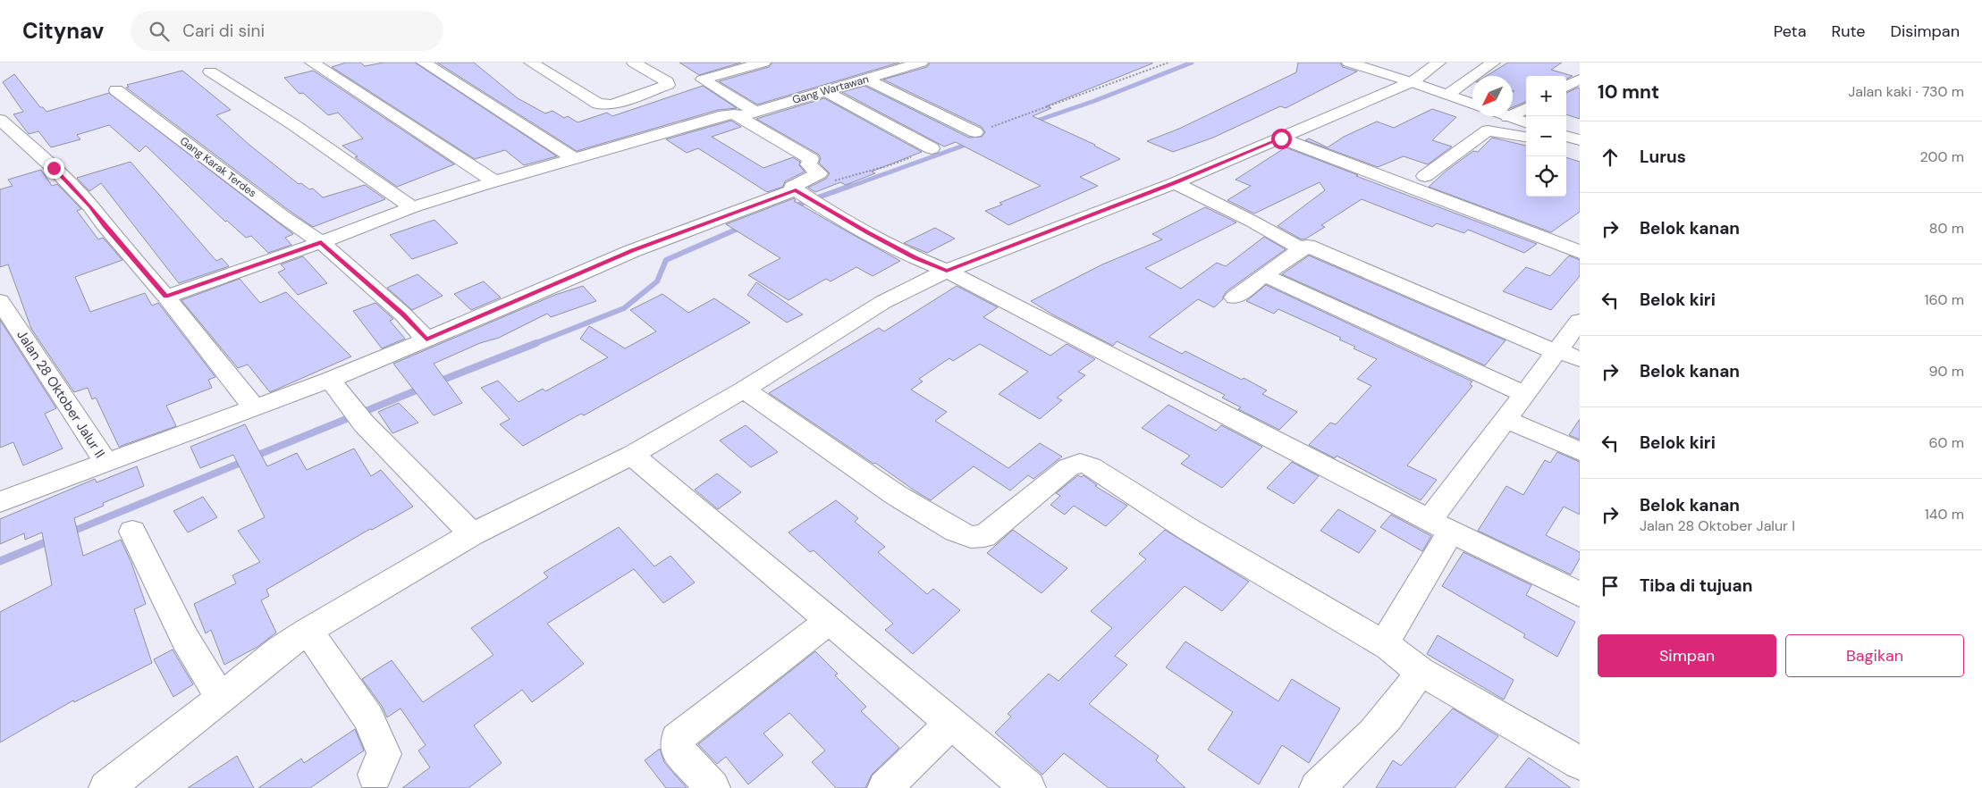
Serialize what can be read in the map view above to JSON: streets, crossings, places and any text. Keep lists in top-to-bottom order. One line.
{"streets":{"main road":["Gang Wartawan","Gang Karak Terdes","Jalan 28 Oktober Jalur II"]},"north":"bottom left","page":{"header":"Citynav","search":"Cari di sini","nav":["Peta","Rute","Disimpan"],"heading":["10 mnt","Jalan kaki · 730 m"],"map_buttons":["+","−"],"list":[["Lurus","200 m"],["Belok kanan","80 m"],["Belok kiri","160 m"],["Belok kanan","90 m"],["Belok kiri","60 m"],["Belok kanan","Jalan 28 Oktober Jalur I","140 m"],"Tiba di tujuan"],"buttons":["Simpan","Bagikan"]}}
